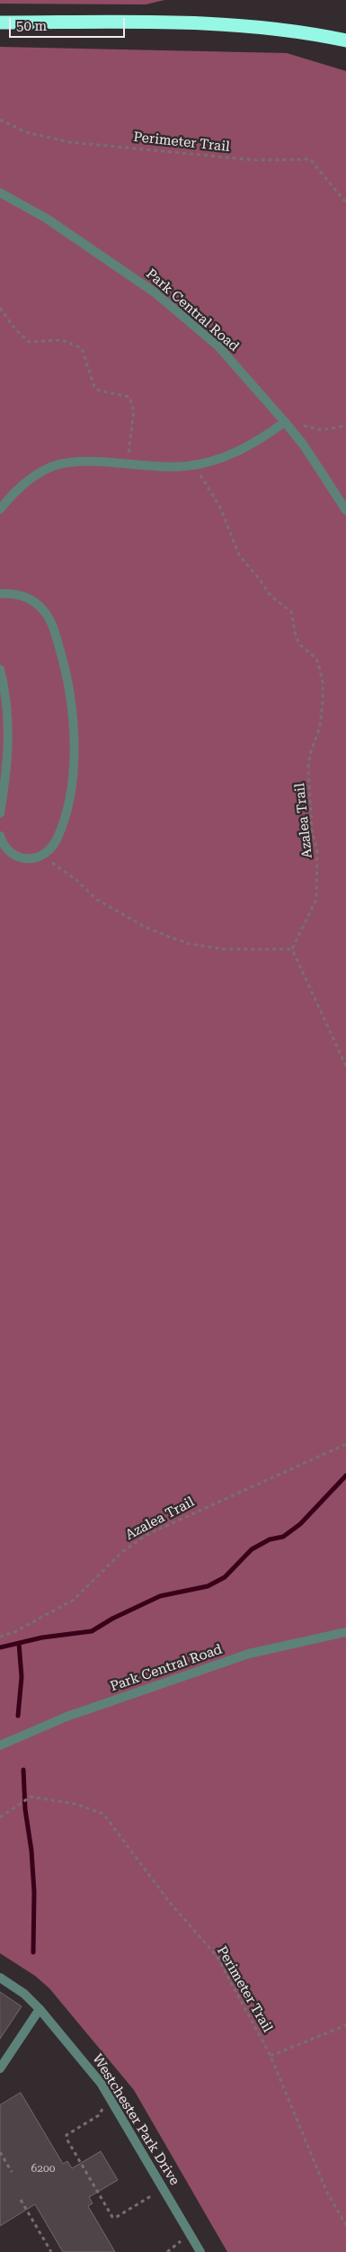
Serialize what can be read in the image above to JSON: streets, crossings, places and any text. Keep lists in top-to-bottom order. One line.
{"streets":{"street":["Park Central Road","Westchester Park Drive"],"path":["Perimeter Trail","Azalea Trail"]},"house_numbers":["6200"],"scale_bar":"50 m"}
